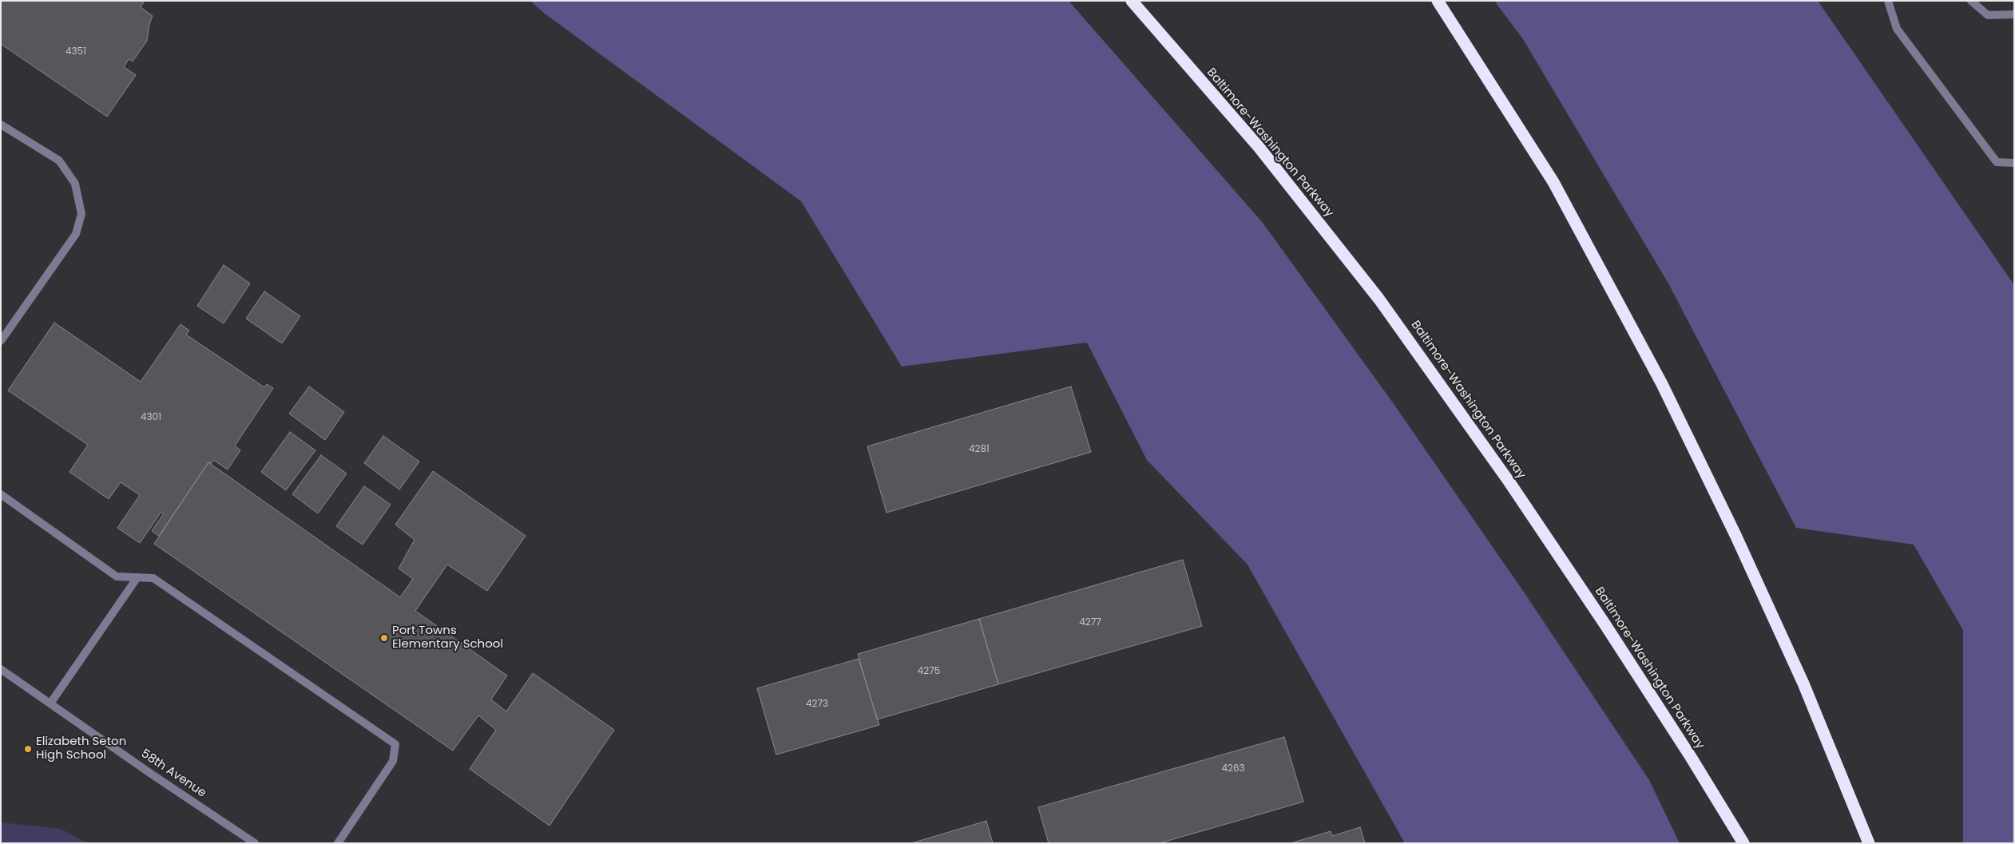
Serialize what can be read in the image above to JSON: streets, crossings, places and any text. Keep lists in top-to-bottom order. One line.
{"streets":{"highway":["Baltimore-Washington Parkway"],"street":["58th Avenue"]},"places":["Port Towns Elementary School","Elizabeth Seton High School"],"house_numbers":["4351","4301","4281","4277","4275","4273","4263"]}
